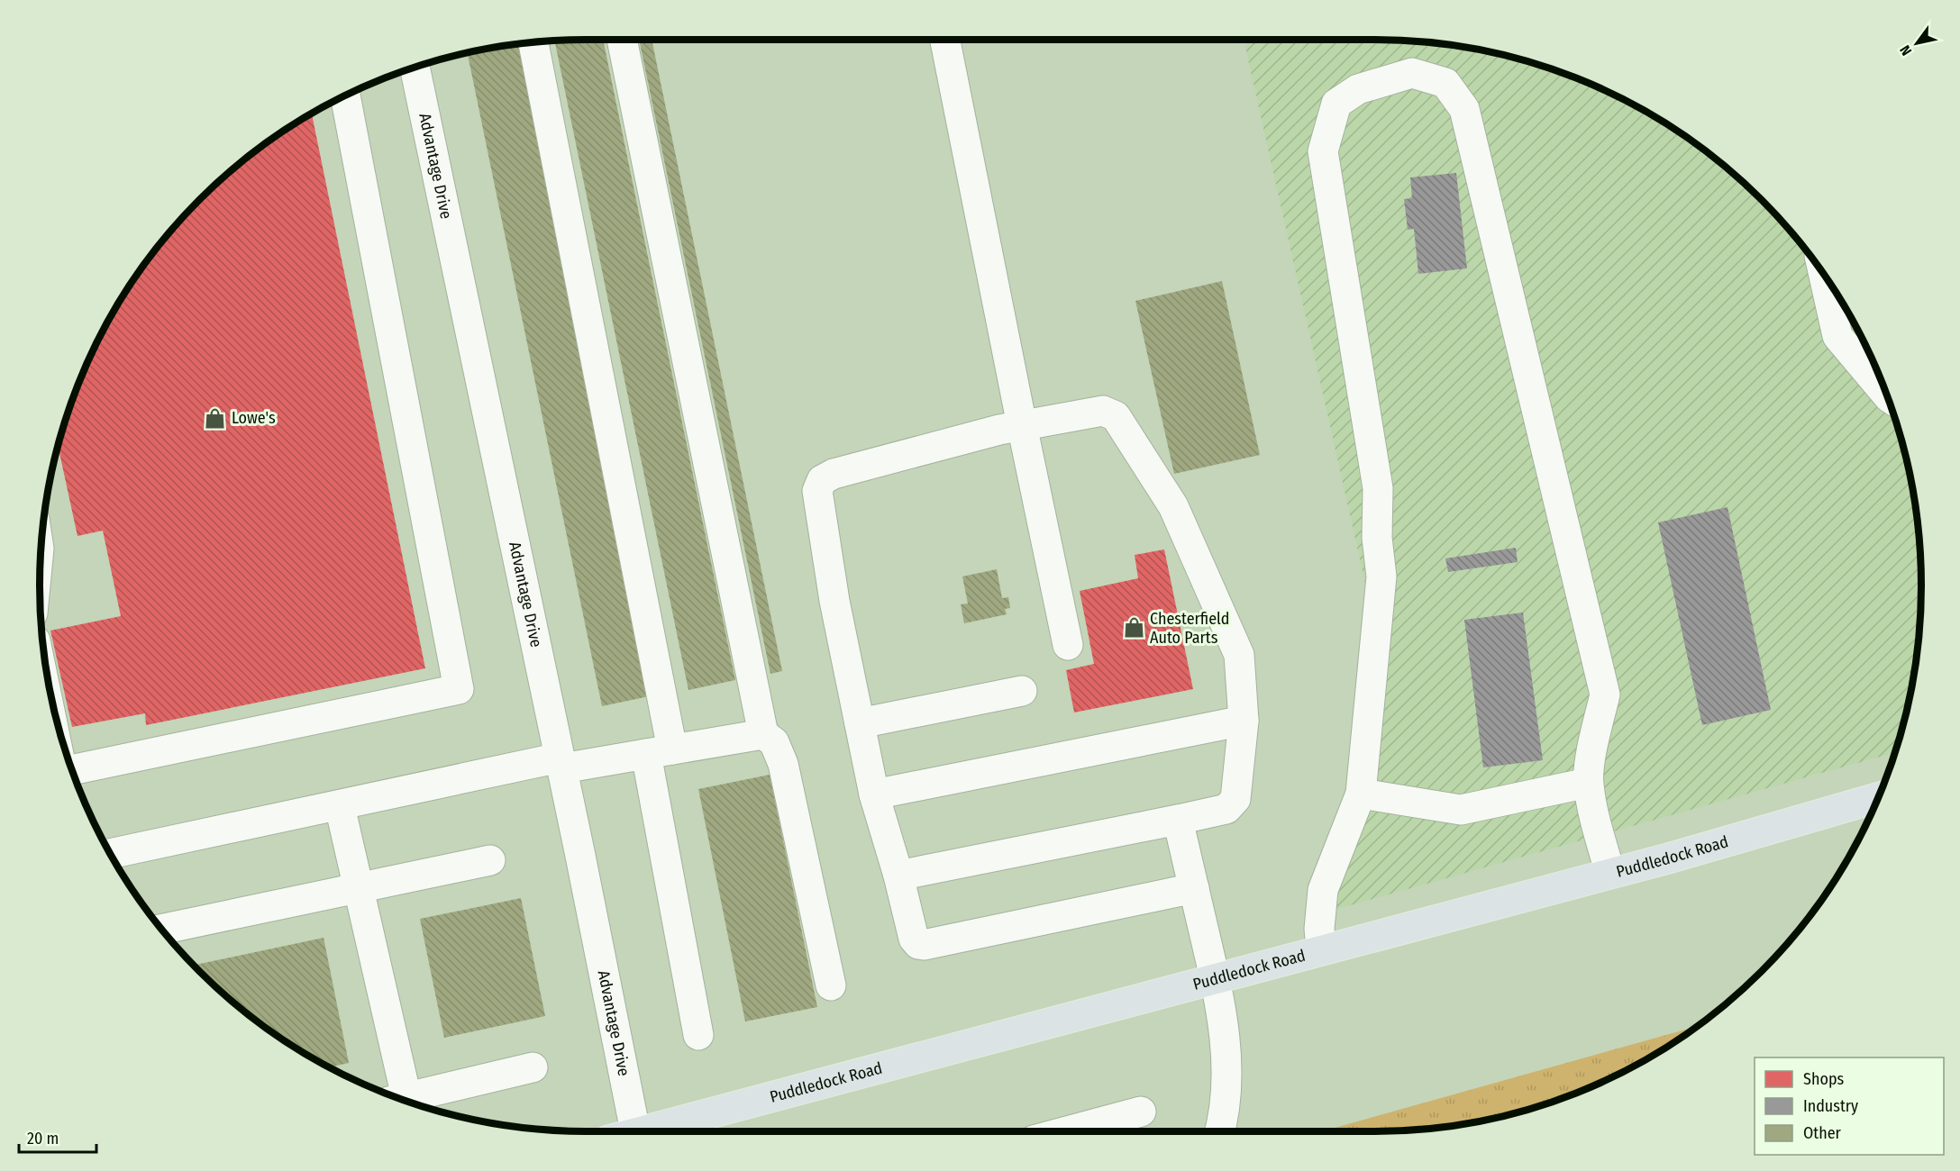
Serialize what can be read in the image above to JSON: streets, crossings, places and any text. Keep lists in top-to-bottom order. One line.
{"streets":{"main road":["Puddledock Road"],"street":["Advantage Drive"]},"places":{"shop":["Lowe's","Chesterfield Auto Parts"]},"legend":["Shops","Industry","Other"],"scale_bar":"20 m","north":"bottom left"}
